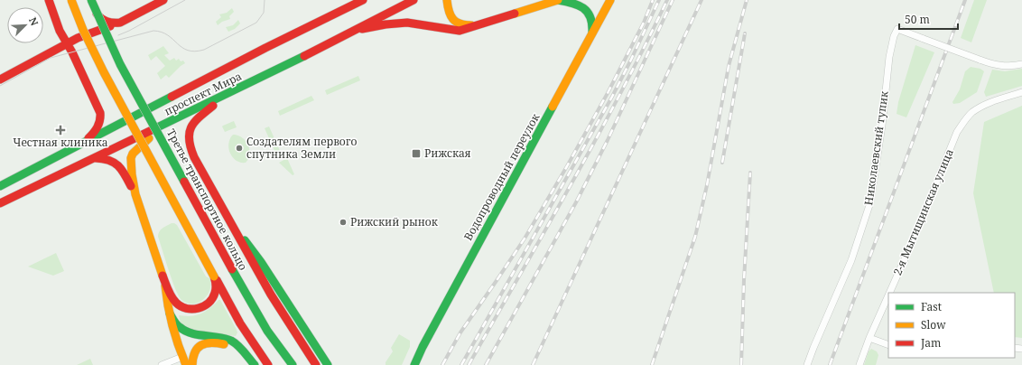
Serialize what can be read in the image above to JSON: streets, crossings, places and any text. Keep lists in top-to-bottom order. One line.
{"streets":{"main road":["проспект Мира","Водопроводный переулок","Третье транспортное кольцо"],"street":["Николаевский тупик","2-я Мытищинская улица"]},"places":{"health":["Честная клиника"],"other":["Создателям первого спутника Земли","Рижский рынок"],"transit":["Рижская"]},"legend":["Fast","Slow","Jam"],"scale_bar":"50 m","north":"top right"}
